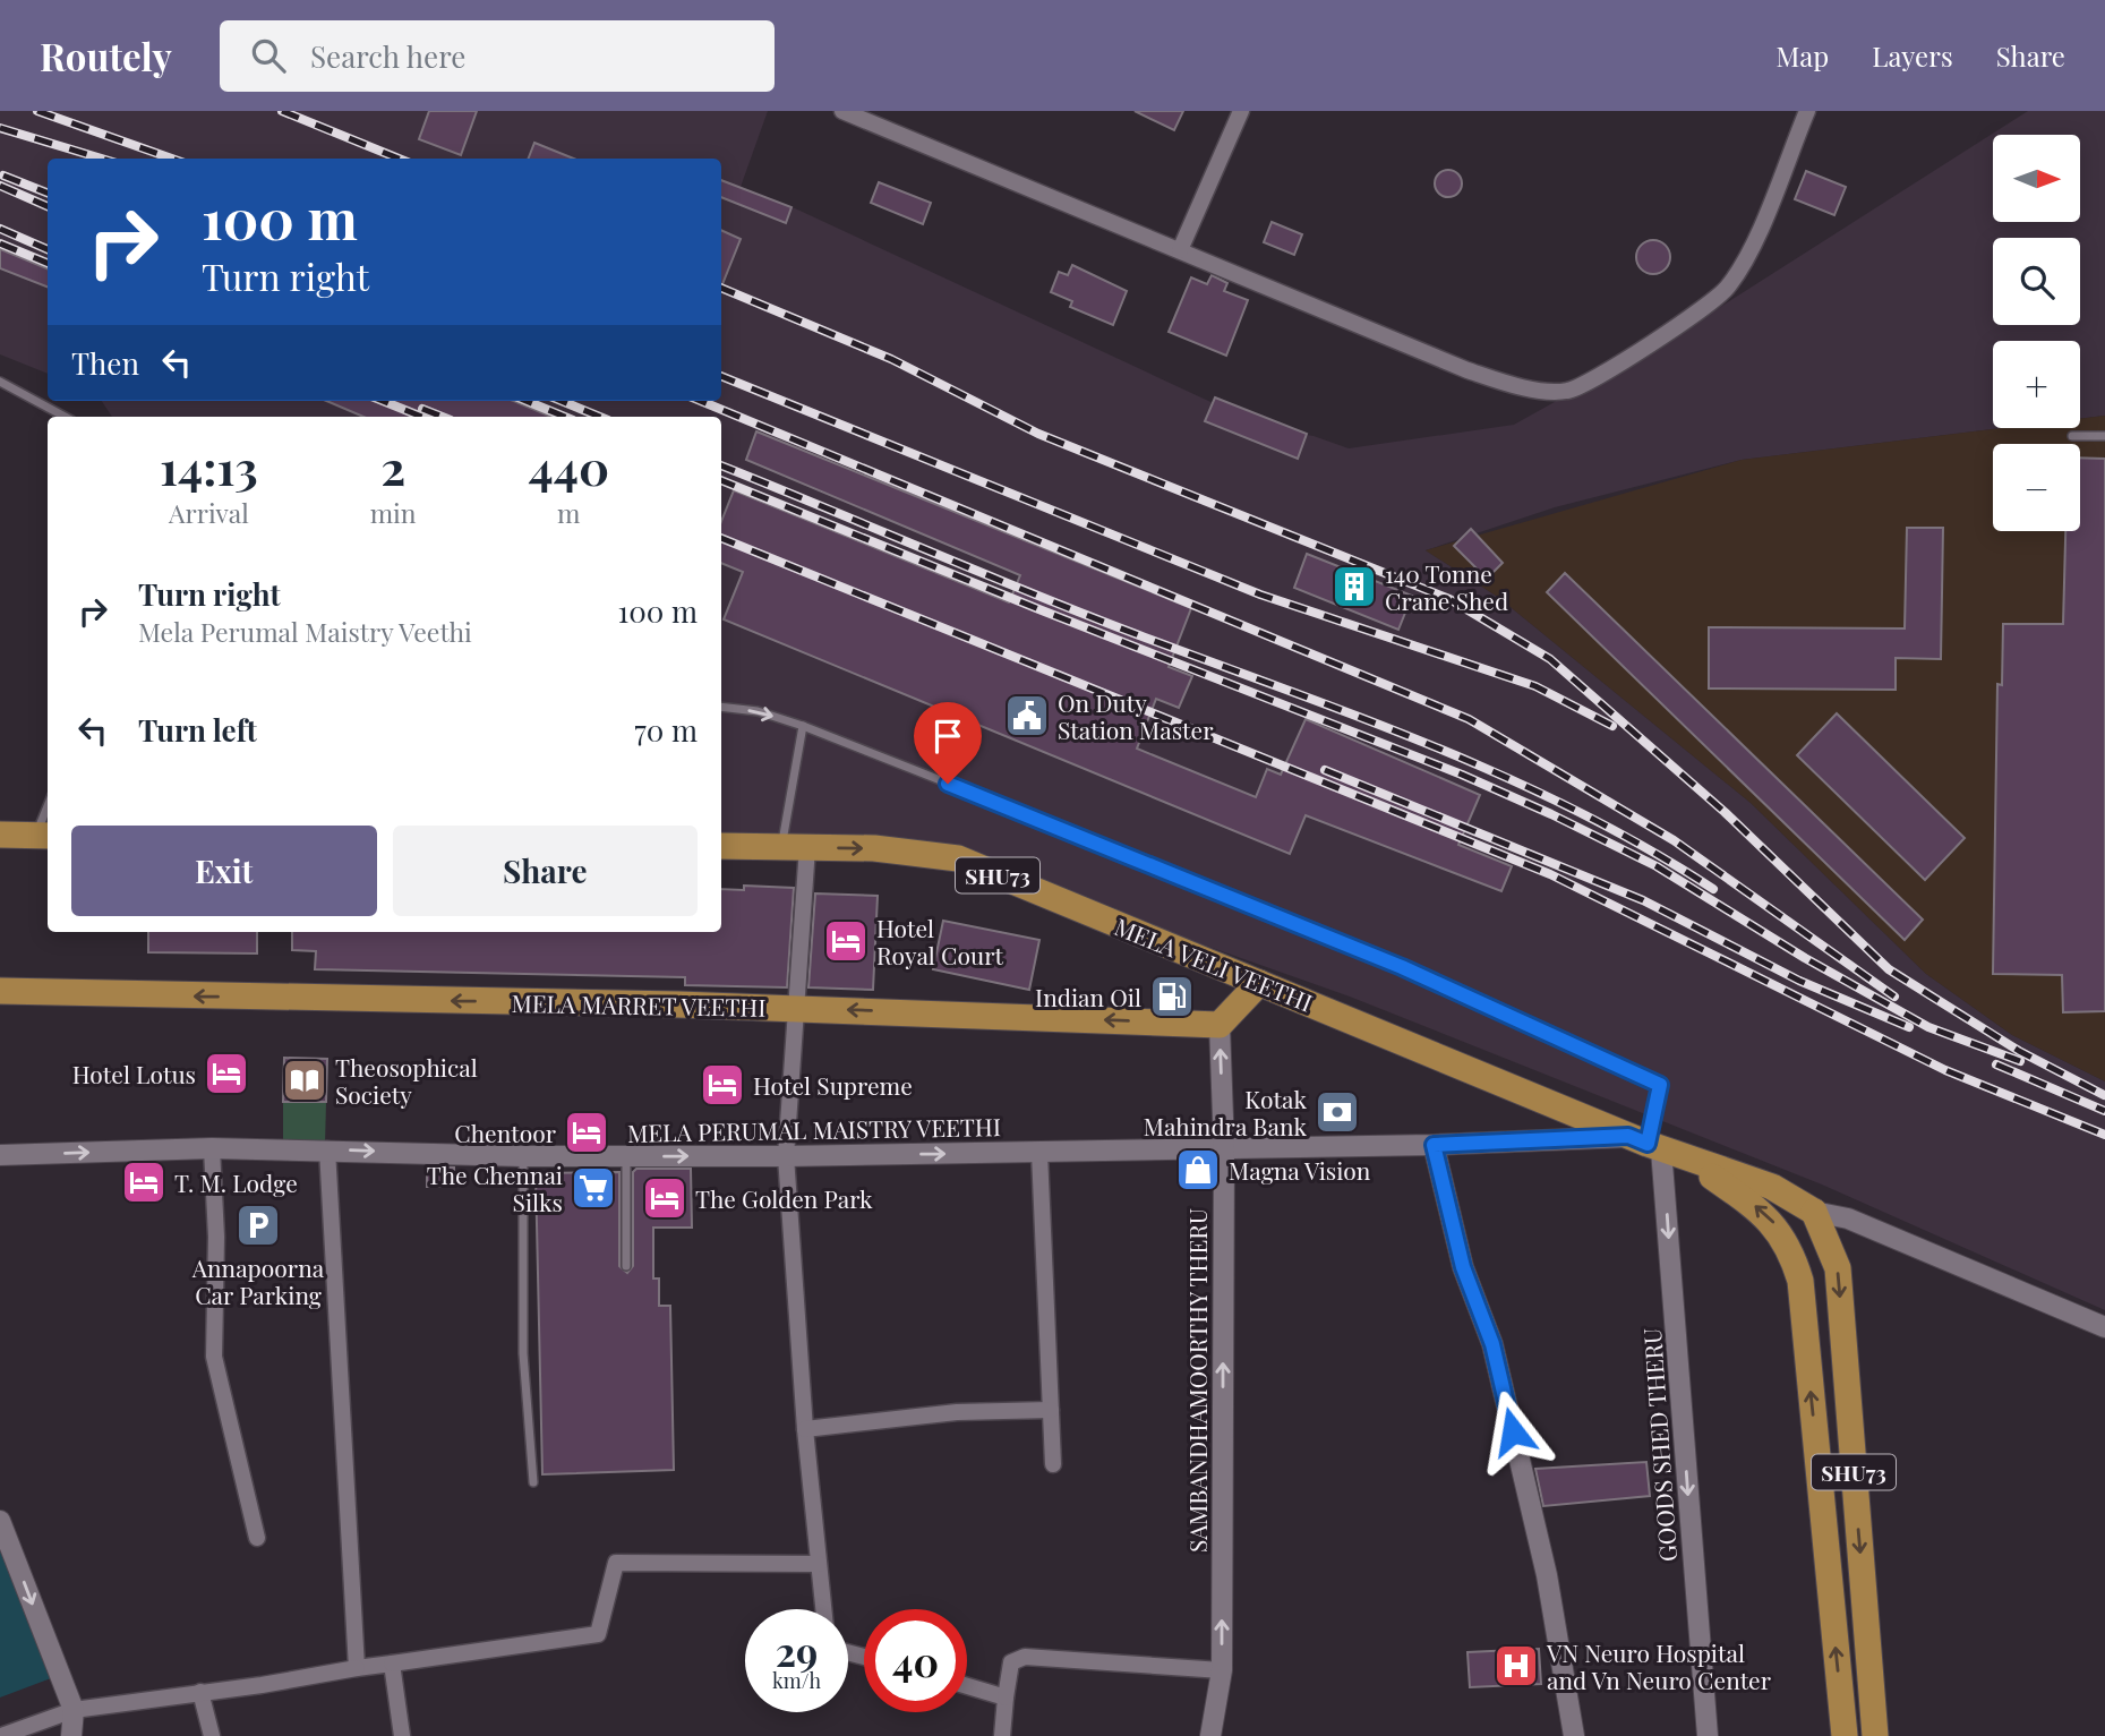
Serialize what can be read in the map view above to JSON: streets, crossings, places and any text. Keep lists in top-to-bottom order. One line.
{"streets":{"main road":["SHU73","MELA VELI VEETHI","MELA MARRET VEETHI"],"street":["MELA PERUMAL MAISTRY VEETHI","SAMBANDHAMOORTHY THERU","GOODS SHED THERU"]},"crossings":[["SHU73","MELA VELI VEETHI"],["MELA VELI VEETHI","MELA PERUMAL MAISTRY VEETHI"],["MELA VELI VEETHI","GOODS SHED THERU"],["MELA MARRET VEETHI","SAMBANDHAMOORTHY THERU"],["MELA PERUMAL MAISTRY VEETHI","SAMBANDHAMOORTHY THERU"],["MELA PERUMAL MAISTRY VEETHI","GOODS SHED THERU"]],"one_way":["MELA MARRET VEETHI","MELA PERUMAL MAISTRY VEETHI","SAMBANDHAMOORTHY THERU"],"places":{"building":["140 Tonne Crane Shed"],"public building":["On Duty Station Master"],"hotel":["Hotel Royal Court","Hotel Lotus","Hotel Supreme","Chentoor","T. M. Lodge","The Golden Park"],"fuel station":["Indian Oil"],"library":["Theosophical Society"],"bank":["Kotak Mahindra Bank"],"shop":["Magna Vision"],"supermarket":["The Chennai Silks"],"parking":["Annapoorna Car Parking"],"hospital":["VN Neuro Hospital and Vn Neuro Center"]},"north":"right","page":{"header":"Routely","search":"Search here","nav":["Map","Layers","Share"],"map_buttons":["+","−"],"turn":["100 m","Turn right"],"then":"Then","eta":["14:13","Arrival","2","min","440","m"],"list":[{"name":"Turn right","note":"Mela Perumal Maistry Veethi","value":"100 m"},{"name":"Turn left","value":"70 m"}],"buttons":["Exit","Share"],"speed":"29 km/h","limit":"40"}}
